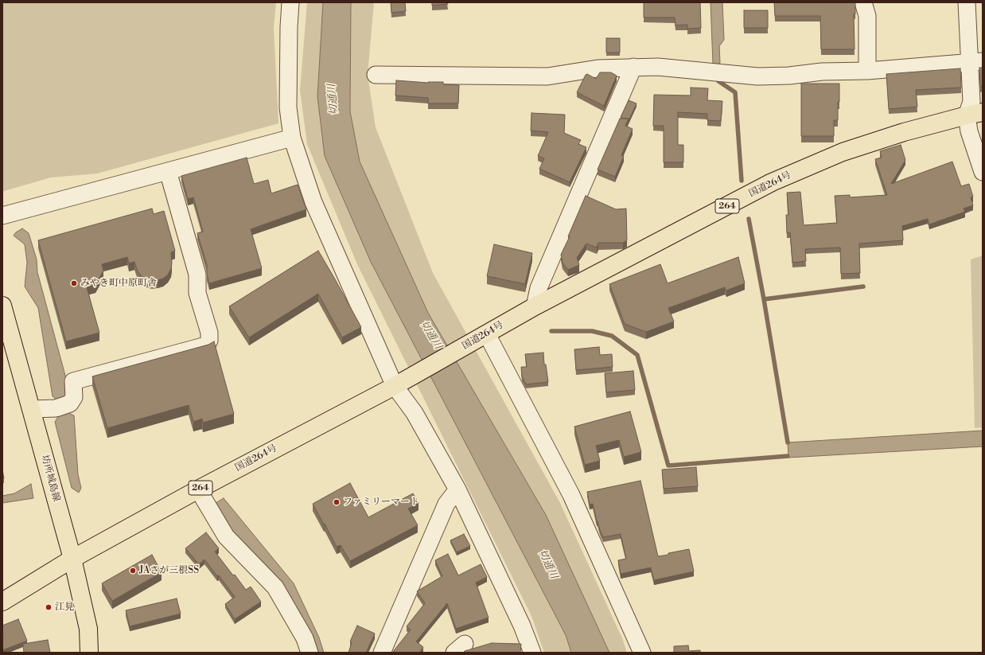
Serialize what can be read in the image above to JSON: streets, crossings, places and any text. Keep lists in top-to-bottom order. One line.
{"streets":{"main road":["国道264号","264","坊所城島線"]},"crossings":[["国道264号","坊所城島線"]],"water":["切通川"],"places":["みやき町中原町舎","ファミリーマート","JAさが三根SS","江見"]}
